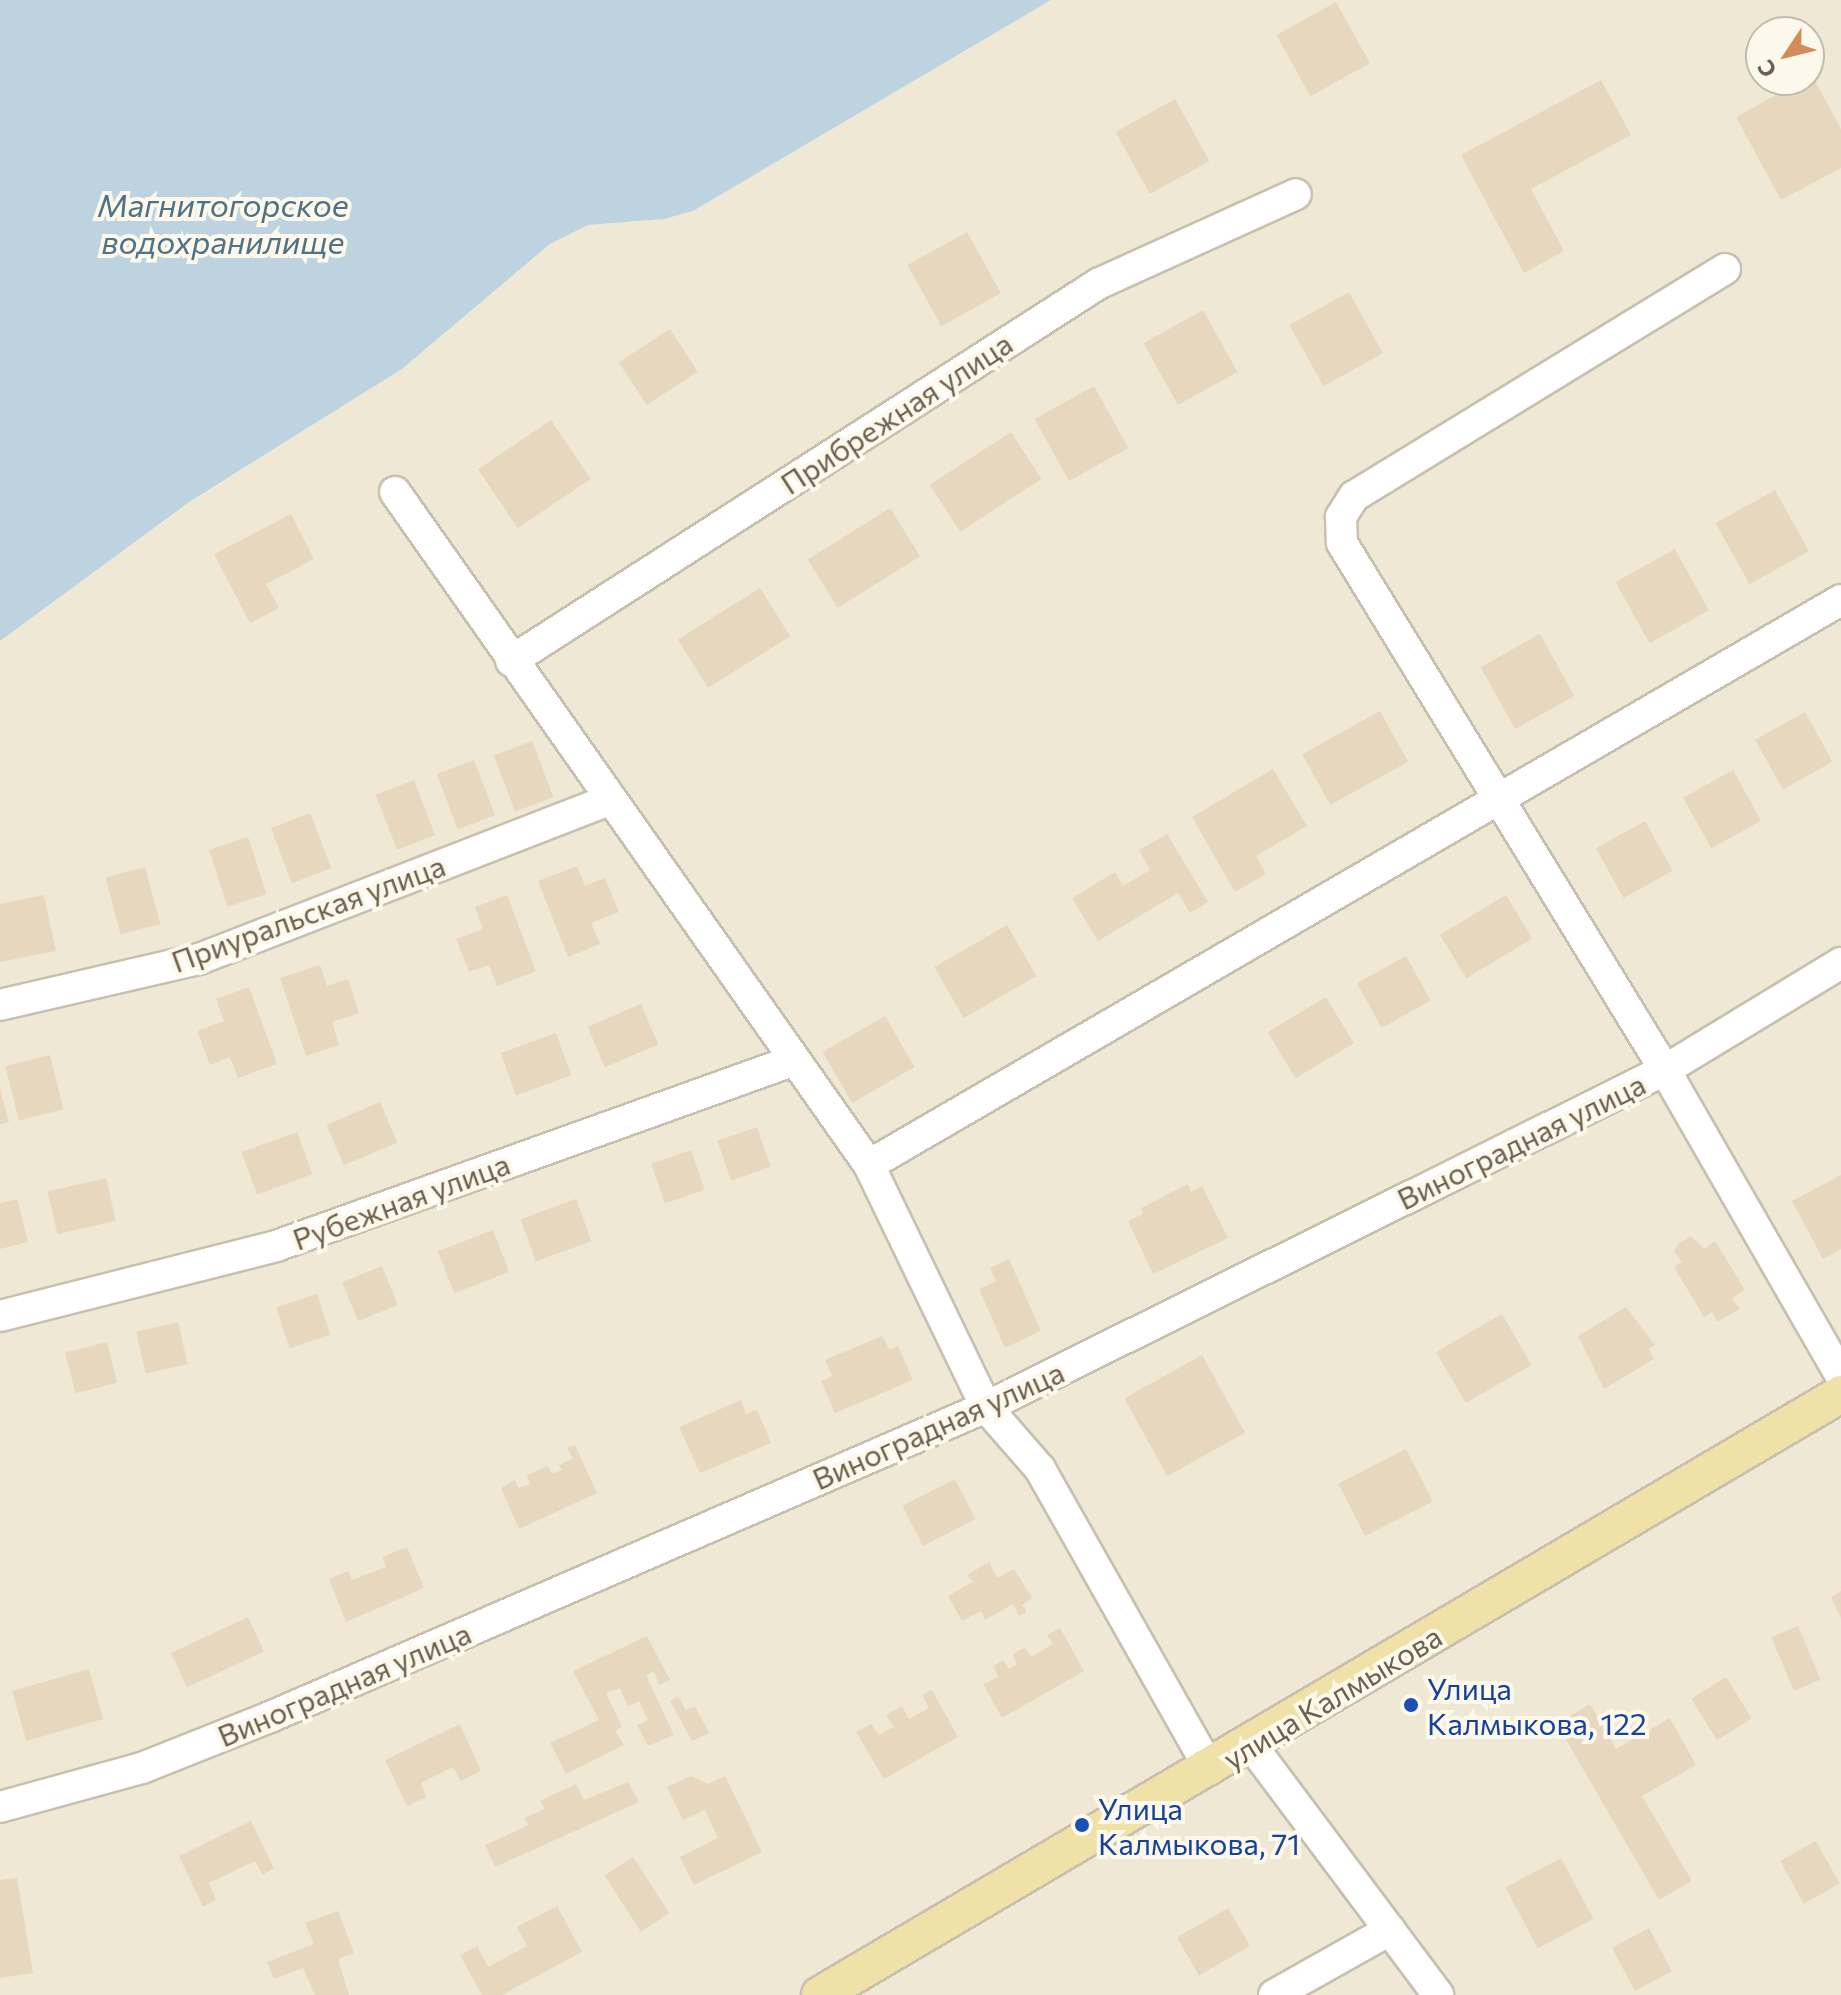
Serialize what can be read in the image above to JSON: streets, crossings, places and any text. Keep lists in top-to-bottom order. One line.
{"streets":{"main road":["улица Калмыкова"],"street":["Прибрежная улица","Приуральская улица","Виноградная улица","Рубежная улица"]},"water":["Магнитогорское водохранилище"],"places":["Улица Калмыкова, 122","Улица Калмыкова, 71"],"north":"bottom left"}
